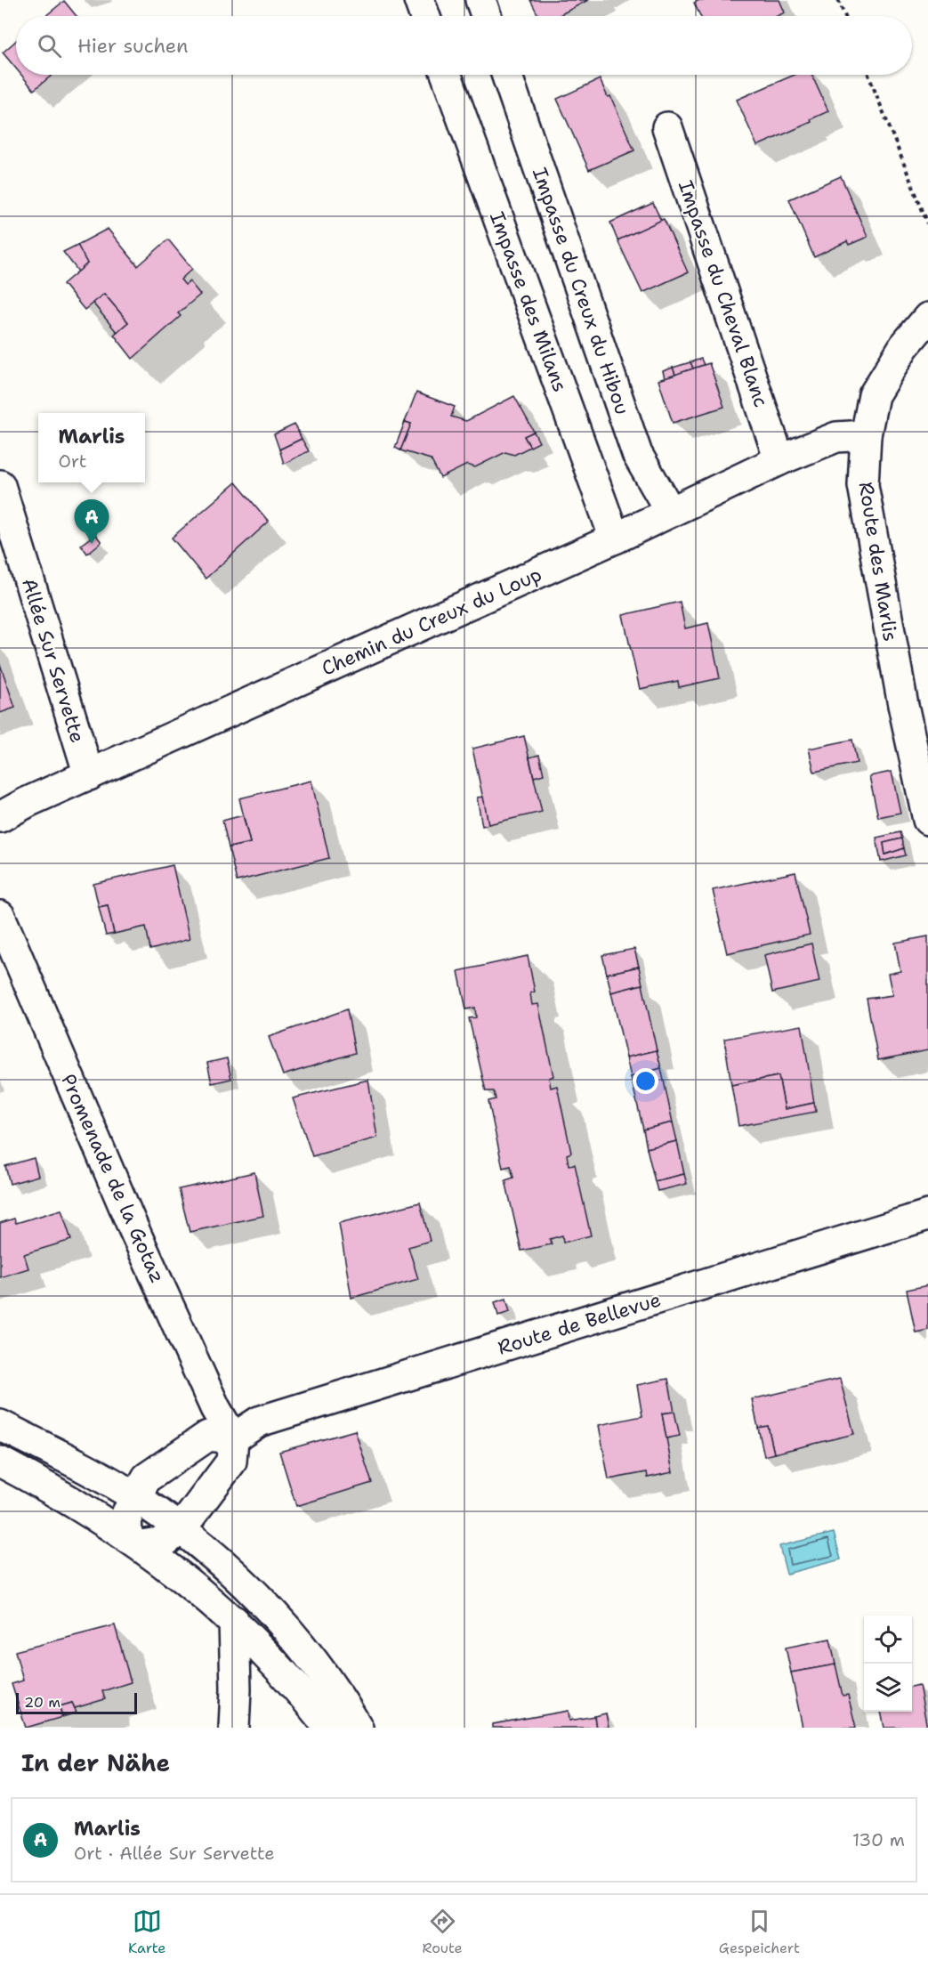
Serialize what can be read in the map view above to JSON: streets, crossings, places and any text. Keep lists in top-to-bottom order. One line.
{"streets":{"street":["Impasse du Creux du Hibou","Impasse du Cheval Blanc","Impasse des Milans","Route des Marlis","Chemin du Creux du Loup","Allée Sur Servette","Promenade de la Gotaz","Route de Bellevue"]},"crossings":[["Impasse du Creux du Hibou","Chemin du Creux du Loup"],["Impasse du Cheval Blanc","Chemin du Creux du Loup"],["Impasse des Milans","Chemin du Creux du Loup"],["Route des Marlis","Chemin du Creux du Loup"],["Chemin du Creux du Loup","Allée Sur Servette"],["Promenade de la Gotaz","Route de Bellevue"]],"scale_bar":"20 m","page":{"search":"Hier suchen","popup":["Marlis","Ort"],"pins":"A","scale":"20 m","heading":"In der Nähe","list":[{"mark":"A","name":"Marlis","note":"Ort · Allée Sur Servette","value":"130 m"}],"nav":["Karte","Route","Gespeichert"]}}
